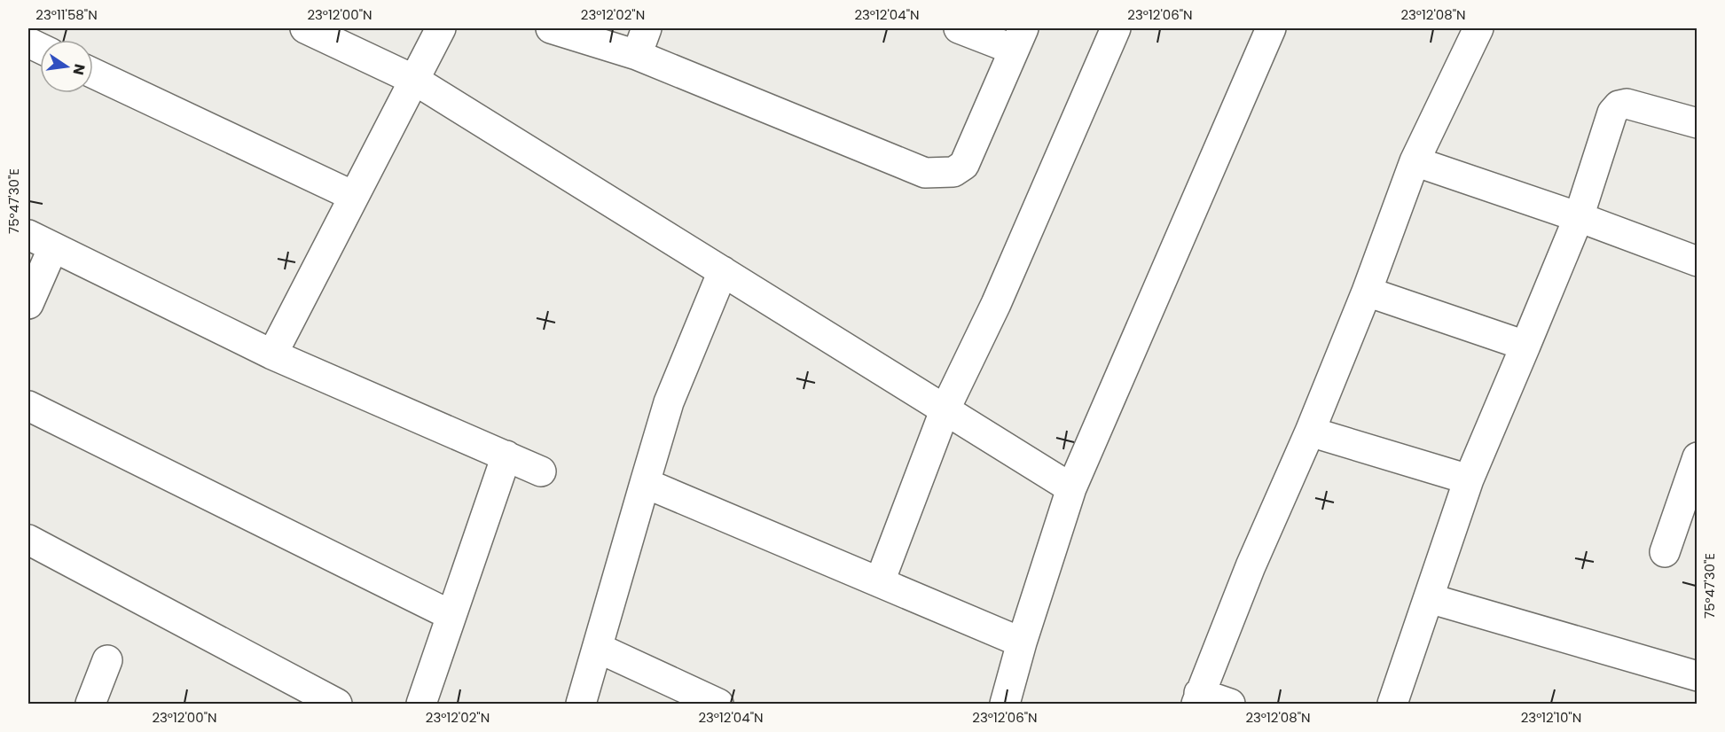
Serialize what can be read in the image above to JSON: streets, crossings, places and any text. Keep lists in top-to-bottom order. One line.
{"north":"right","coordinates":["23°11'58\"N","23°12'00\"N","23°12'02\"N","23°12'04\"N","23°12'06\"N","23°12'08\"N","75°47'30\"E","23°12'10\"N"]}
